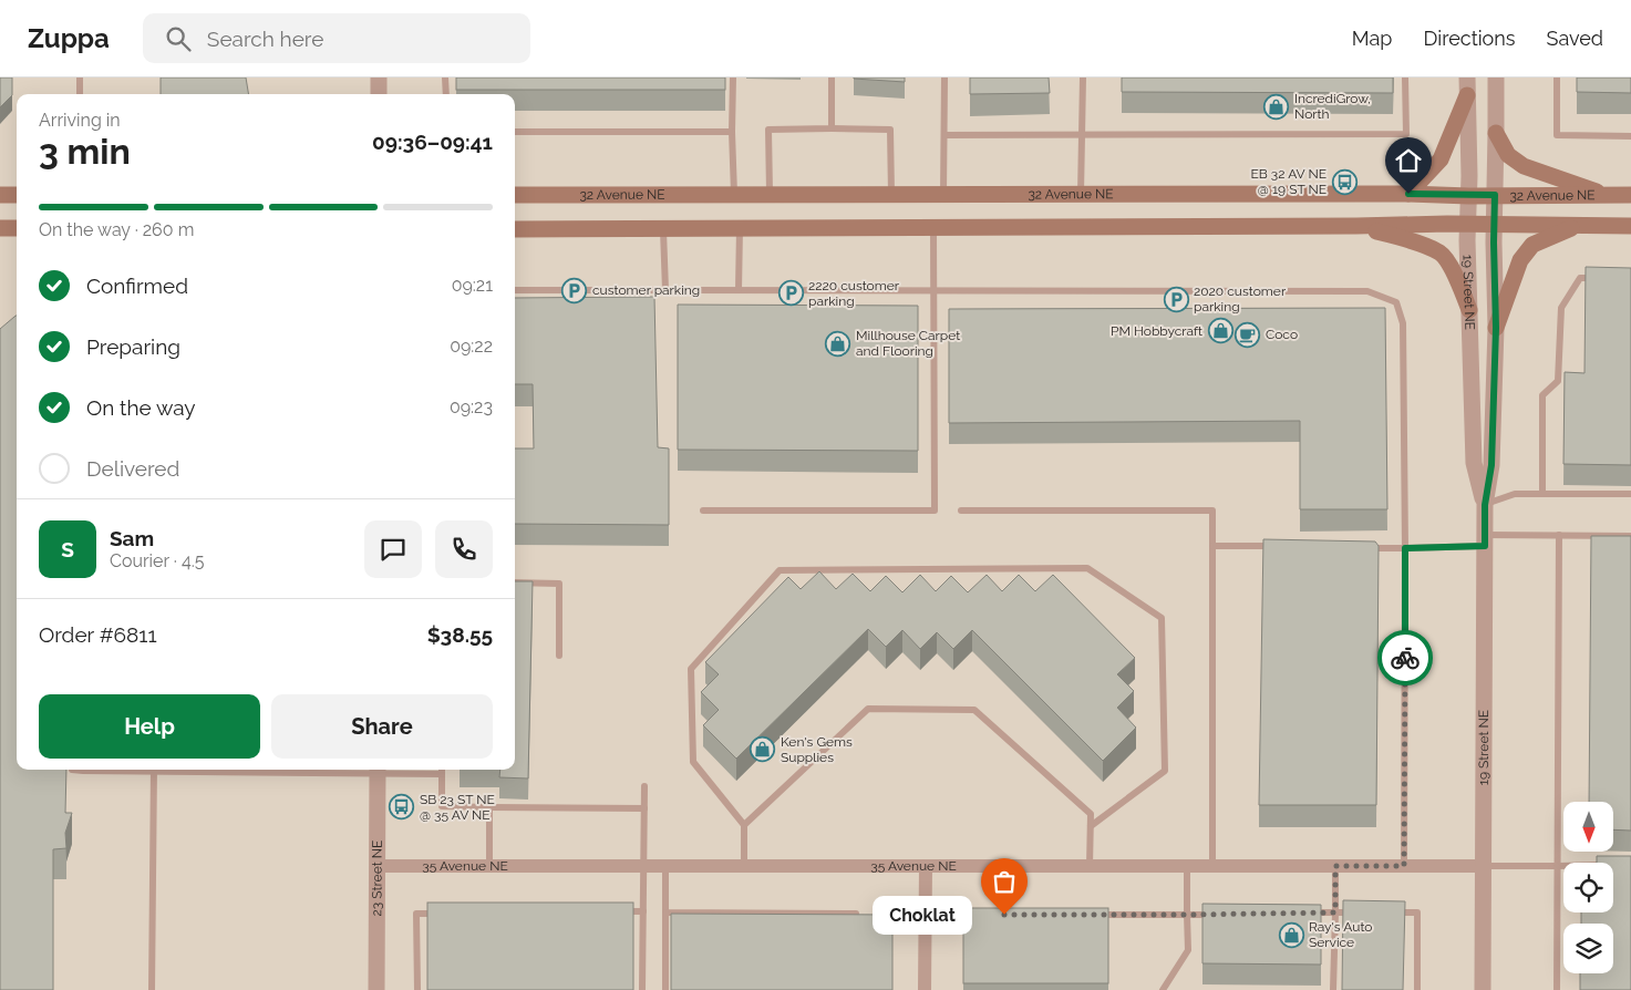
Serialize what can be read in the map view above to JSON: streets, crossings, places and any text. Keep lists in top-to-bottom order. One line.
{"streets":{"main road":["32 Avenue NE"],"street":["19 Street NE","35 Avenue NE","23 Street NE"]},"crossings":[["32 Avenue NE","19 Street NE"],["19 Street NE","35 Avenue NE"],["35 Avenue NE","23 Street NE"]],"places":{"shop":["IncrediGrow, North","PM Hobbycraft","Millhouse Carpet and Flooring","Ken's Gems Supplies","Ray's Auto Service"],"bus stop":["EB 32 AV NE @ 19 ST NE","SB 23 ST NE @ 35 AV NE"],"parking":["customer parking","2220 customer parking","2020 customer parking"],"cafe":["Coco"],"other":["Choklat"]},"north":"bottom","page":{"header":"Zuppa","search":"Search here","nav":["Map","Directions","Saved"],"heading":["3 min","Arriving in","09:36–09:41"],"panel":["Sam","Courier · 4.5","Order #6811","$38.55"],"bar":"On the way · 260 m","list":[["Confirmed","09:21"],["Preparing","09:22"],["On the way","09:23"],"Delivered"],"round":"S","buttons":["Help","Share"],"bubble":"Choklat"}}
